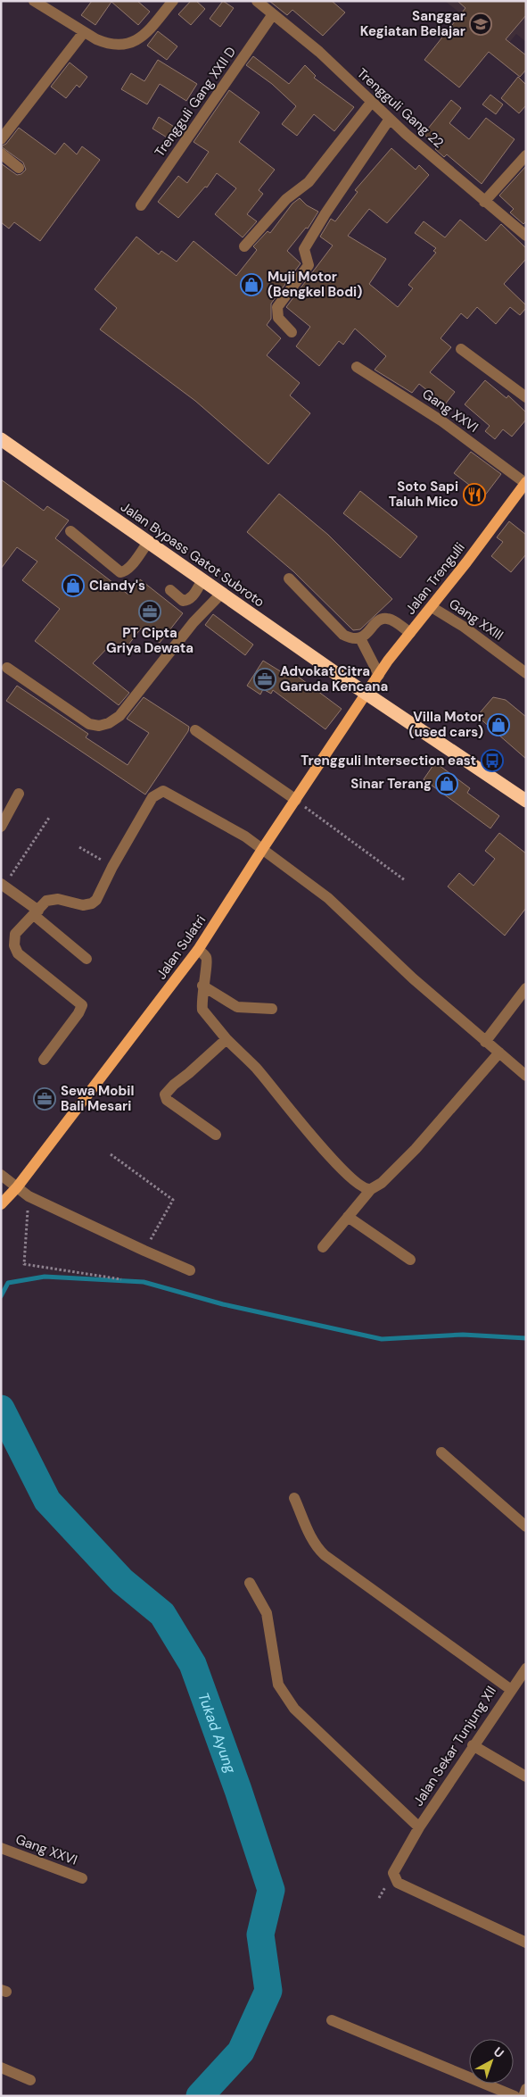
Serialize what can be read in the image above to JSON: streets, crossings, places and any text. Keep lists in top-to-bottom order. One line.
{"streets":{"highway":["Jalan Bypass Gatot Subroto"],"main road":["Jalan Trengulli","Jalan Sulatri"],"street":["Trengguli Gang XXII D","Trengguli Gang 22","Gang XXVI","Gang XXIII","Jalan Sekar Tunjung XII"]},"crossings":[["Trengguli Gang XXII D","Trengguli Gang 22"],["Gang XXVI","Jalan Trengulli"],["Jalan Bypass Gatot Subroto","Jalan Trengulli"],["Jalan Bypass Gatot Subroto","Jalan Sulatri"],["Jalan Trengulli","Gang XXIII"],["Jalan Trengulli","Jalan Sulatri"]],"water":["Tukad Ayung"],"places":{"school or university":["Sanggar Kegiatan Belajar"],"shop":["Muji Motor (Bengkel Bodi)","Clandy's","Villa Motor (used cars)","Sinar Terang"],"restaurant":["Soto Sapi Taluh Mico"],"office":["PT Cipta Griya Dewata","Advokat Citra Garuda Kencana","Sewa Mobil Bali Mesari"],"bus stop":["Trengguli Intersection east"]},"north":"top right"}
